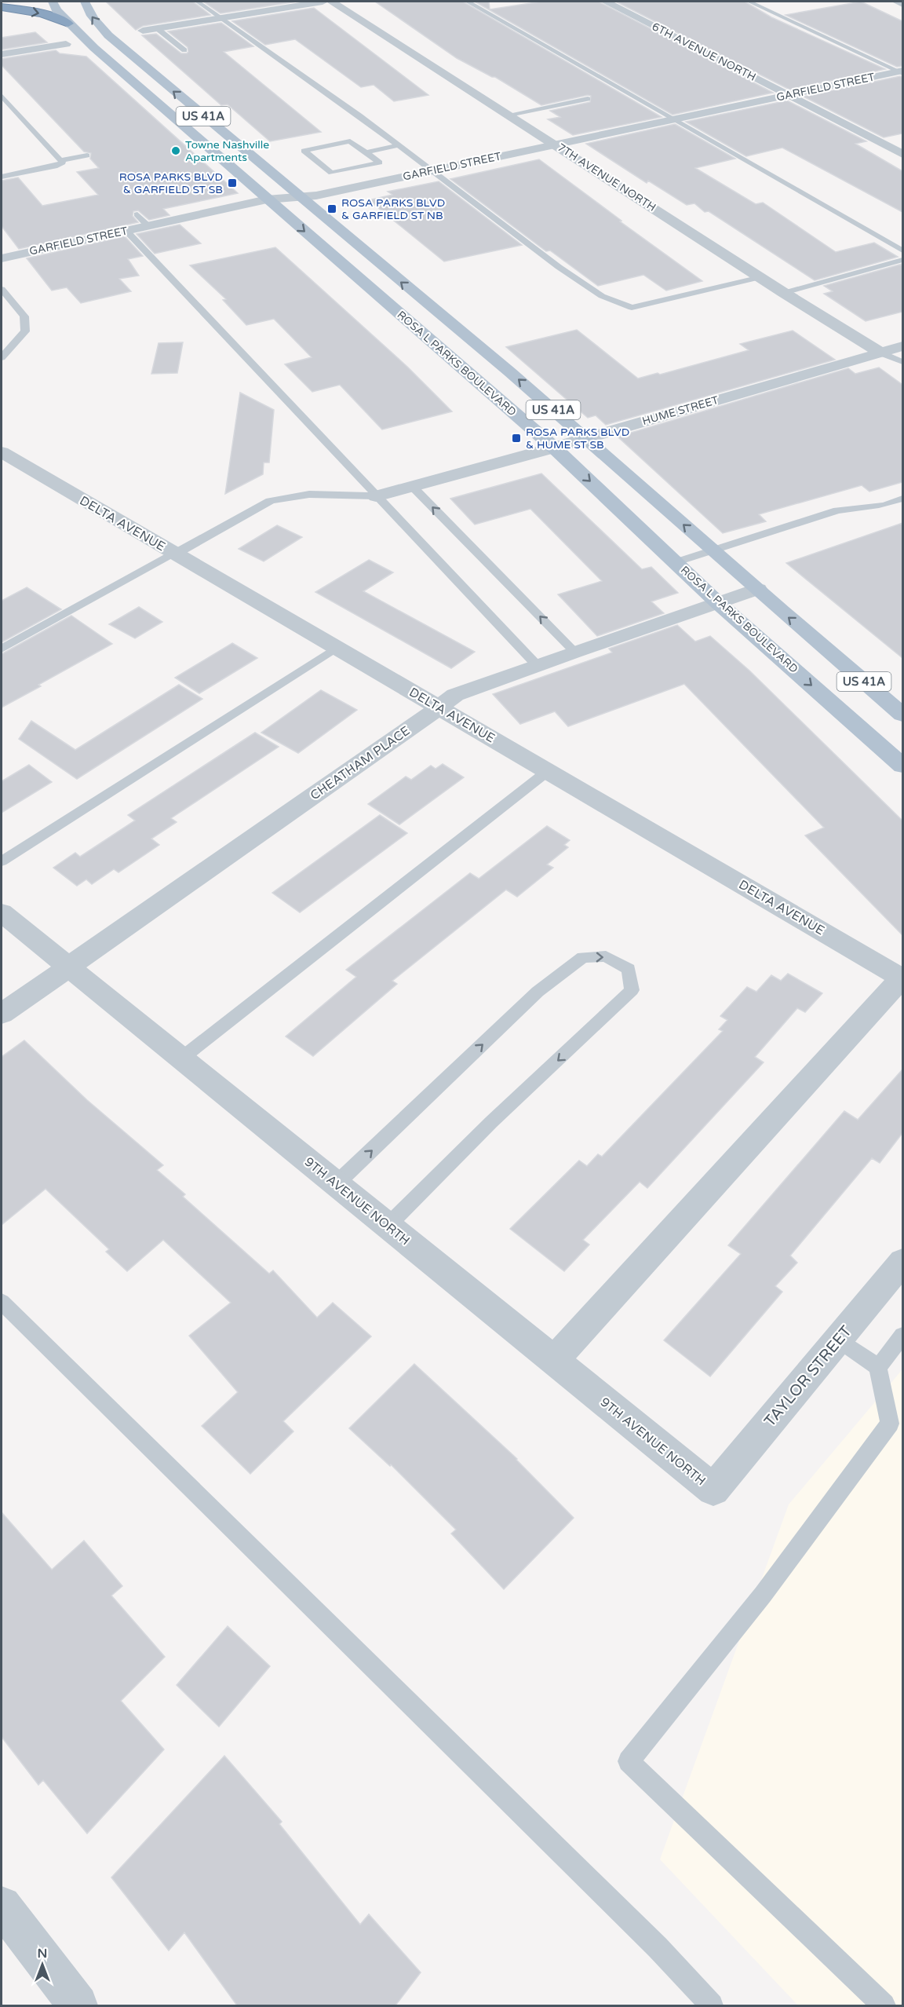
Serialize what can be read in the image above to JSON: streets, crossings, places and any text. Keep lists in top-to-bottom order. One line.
{"streets":{"main road":["US 41A","ROSA L PARKS BOULEVARD"],"street":["6TH AVENUE NORTH","GARFIELD STREET","7TH AVENUE NORTH","HUME STREET","DELTA AVENUE","CHEATHAM PLACE","9TH AVENUE NORTH","TAYLOR STREET"]},"crossings":[["6TH AVENUE NORTH","GARFIELD STREET"],["GARFIELD STREET","7TH AVENUE NORTH"],["GARFIELD STREET","ROSA L PARKS BOULEVARD"],["7TH AVENUE NORTH","HUME STREET"],["ROSA L PARKS BOULEVARD","HUME STREET"],["ROSA L PARKS BOULEVARD","CHEATHAM PLACE"],["DELTA AVENUE","CHEATHAM PLACE"],["CHEATHAM PLACE","9TH AVENUE NORTH"],["9TH AVENUE NORTH","TAYLOR STREET"]],"places":{"other":["Towne Nashville Apartments"],"transit":["ROSA PARKS BLVD & GARFIELD ST SB","ROSA PARKS BLVD & GARFIELD ST NB","ROSA PARKS BLVD & HUME ST SB"]},"north":"top"}
